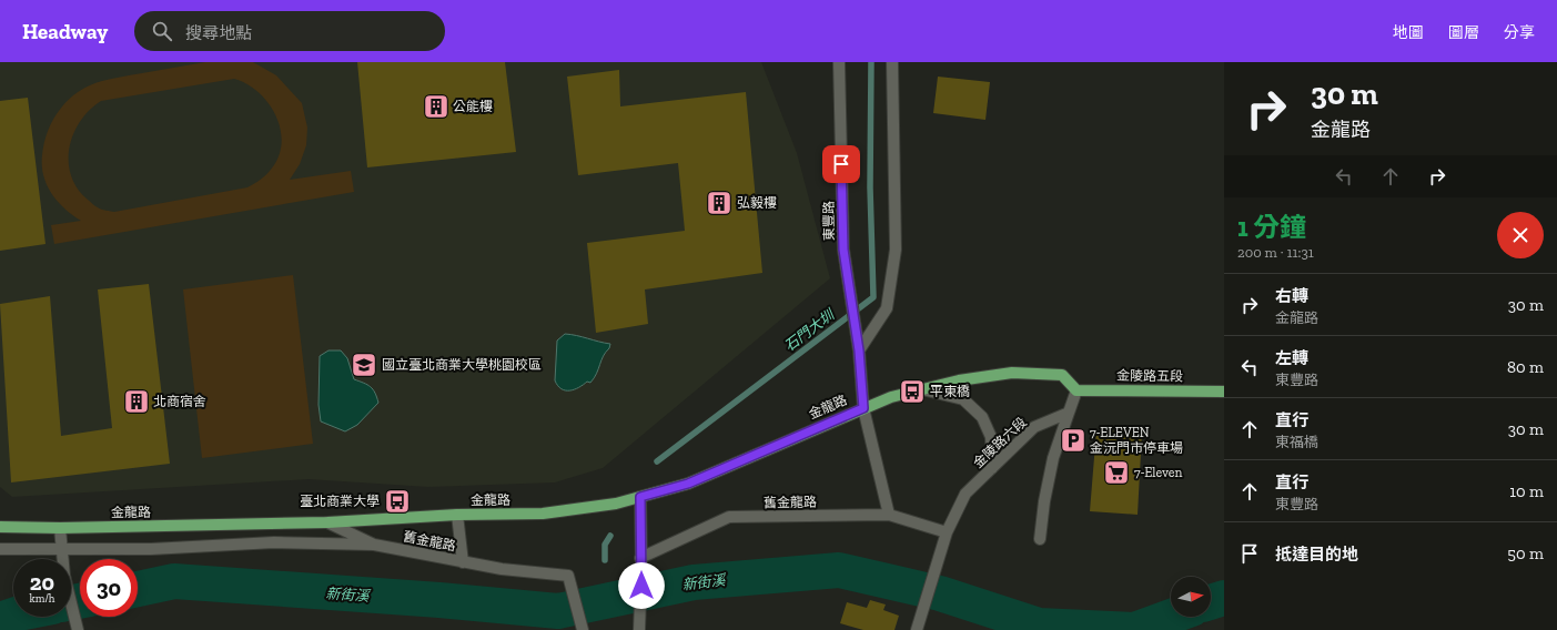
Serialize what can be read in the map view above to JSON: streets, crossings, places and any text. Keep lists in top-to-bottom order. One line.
{"streets":{"main road":["金陵路五段","金龍路"],"street":["東豐路","金陵路六段","舊金龍路"]},"crossings":[["金陵路五段","金龍路"],["金龍路","金陵路六段"],["金龍路","舊金龍路"],["金陵路六段","舊金龍路"]],"water":["石門大圳","新街溪"],"places":{"building":["公能樓","弘毅樓","北商宿舍"],"school or university":["國立臺北商業大學桃園校區"],"bus stop":["平東橋","臺北商業大學"],"parking":["7-ELEVEN 金沅門市停車場"],"supermarket":["7-Eleven"]},"north":"right","page":{"header":"Headway","search":"搜尋地點","nav":["地圖","圖層","分享"],"turn":["30 m","金龍路"],"heading":["1 分鐘","200 m · 11:31"],"list":[{"name":"右轉","note":"金龍路","value":"30 m"},{"name":"左轉","note":"東豐路","value":"80 m"},{"name":"直行","note":"東福橋","value":"30 m"},{"name":"直行","note":"東豐路","value":"10 m"},{"name":"抵達目的地","value":"50 m"}],"speed":"20 km/h","limit":"30"}}
